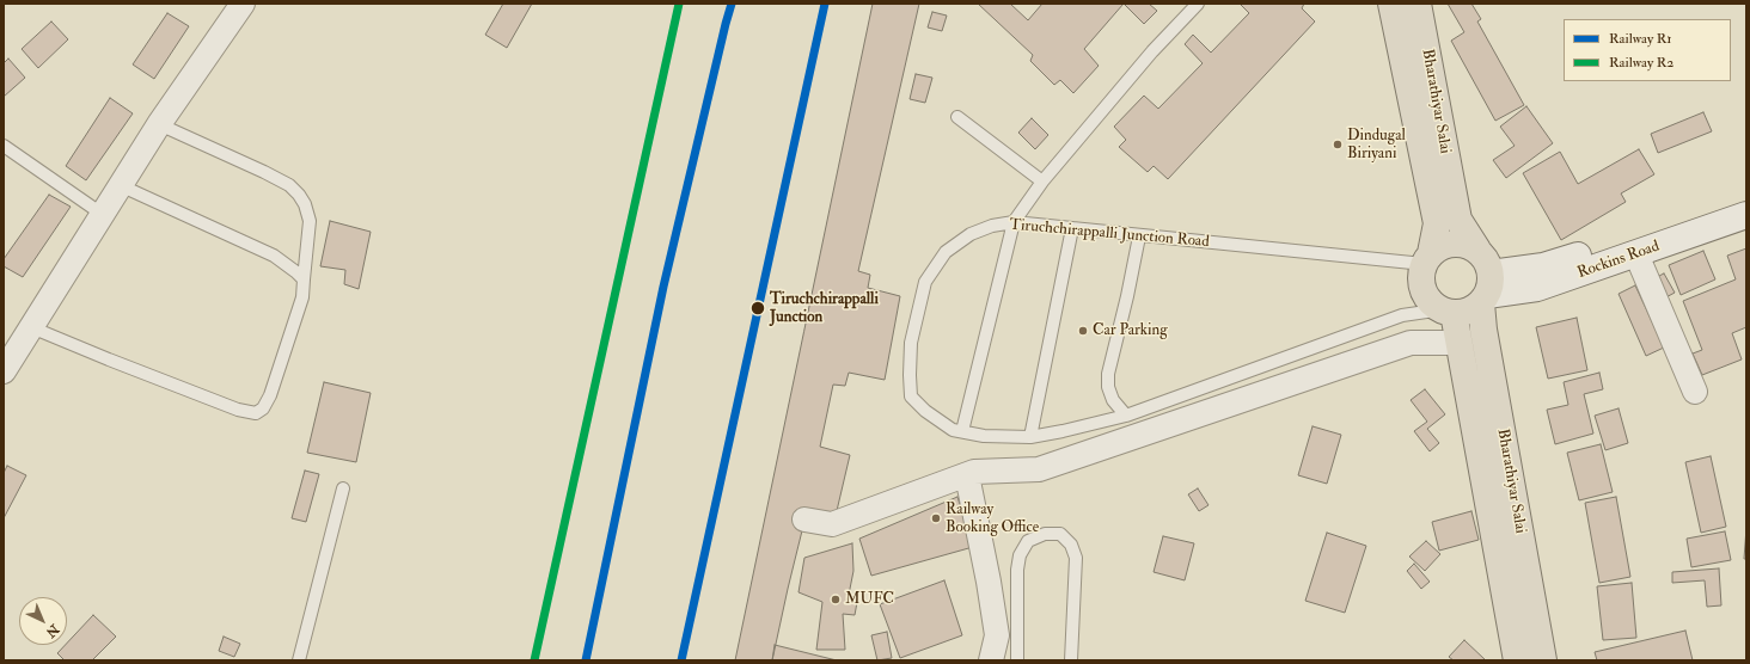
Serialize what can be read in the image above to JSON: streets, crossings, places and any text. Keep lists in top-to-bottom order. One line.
{"streets":{"main road":["Bharathiyar Salai","Rockins Road"],"lane":["Tiruchchirappalli Junction Road"]},"crossings":[["Bharathiyar Salai","Tiruchchirappalli Junction Road"],["Bharathiyar Salai","Rockins Road"],["Tiruchchirappalli Junction Road","Rockins Road"]],"places":["Dindugal Biriyani","Tiruchchirappalli Junction","Car Parking","Railway Booking Office","MUFC"],"lines":["rail line R1","rail line R2"],"legend":["Railway R1","Railway R2"],"north":"bottom right"}
